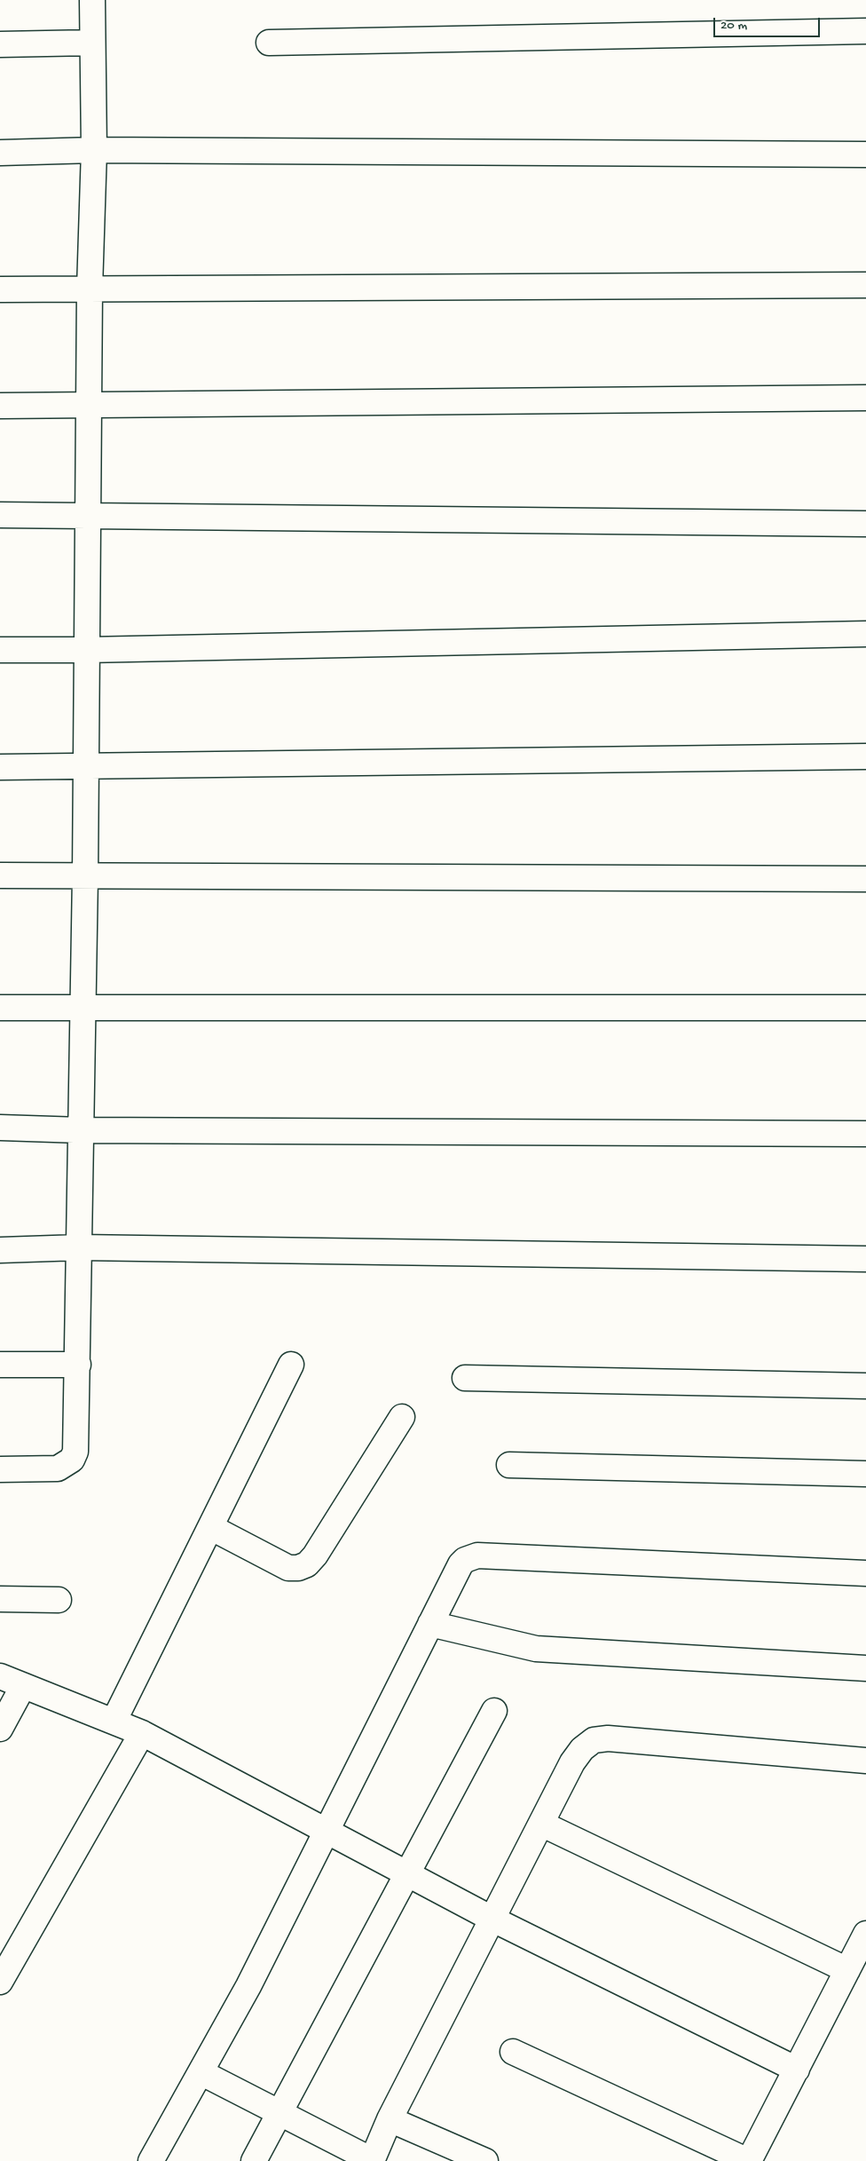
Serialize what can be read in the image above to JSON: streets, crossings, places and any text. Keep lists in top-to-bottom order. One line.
{"scale_bar":"20 m"}
